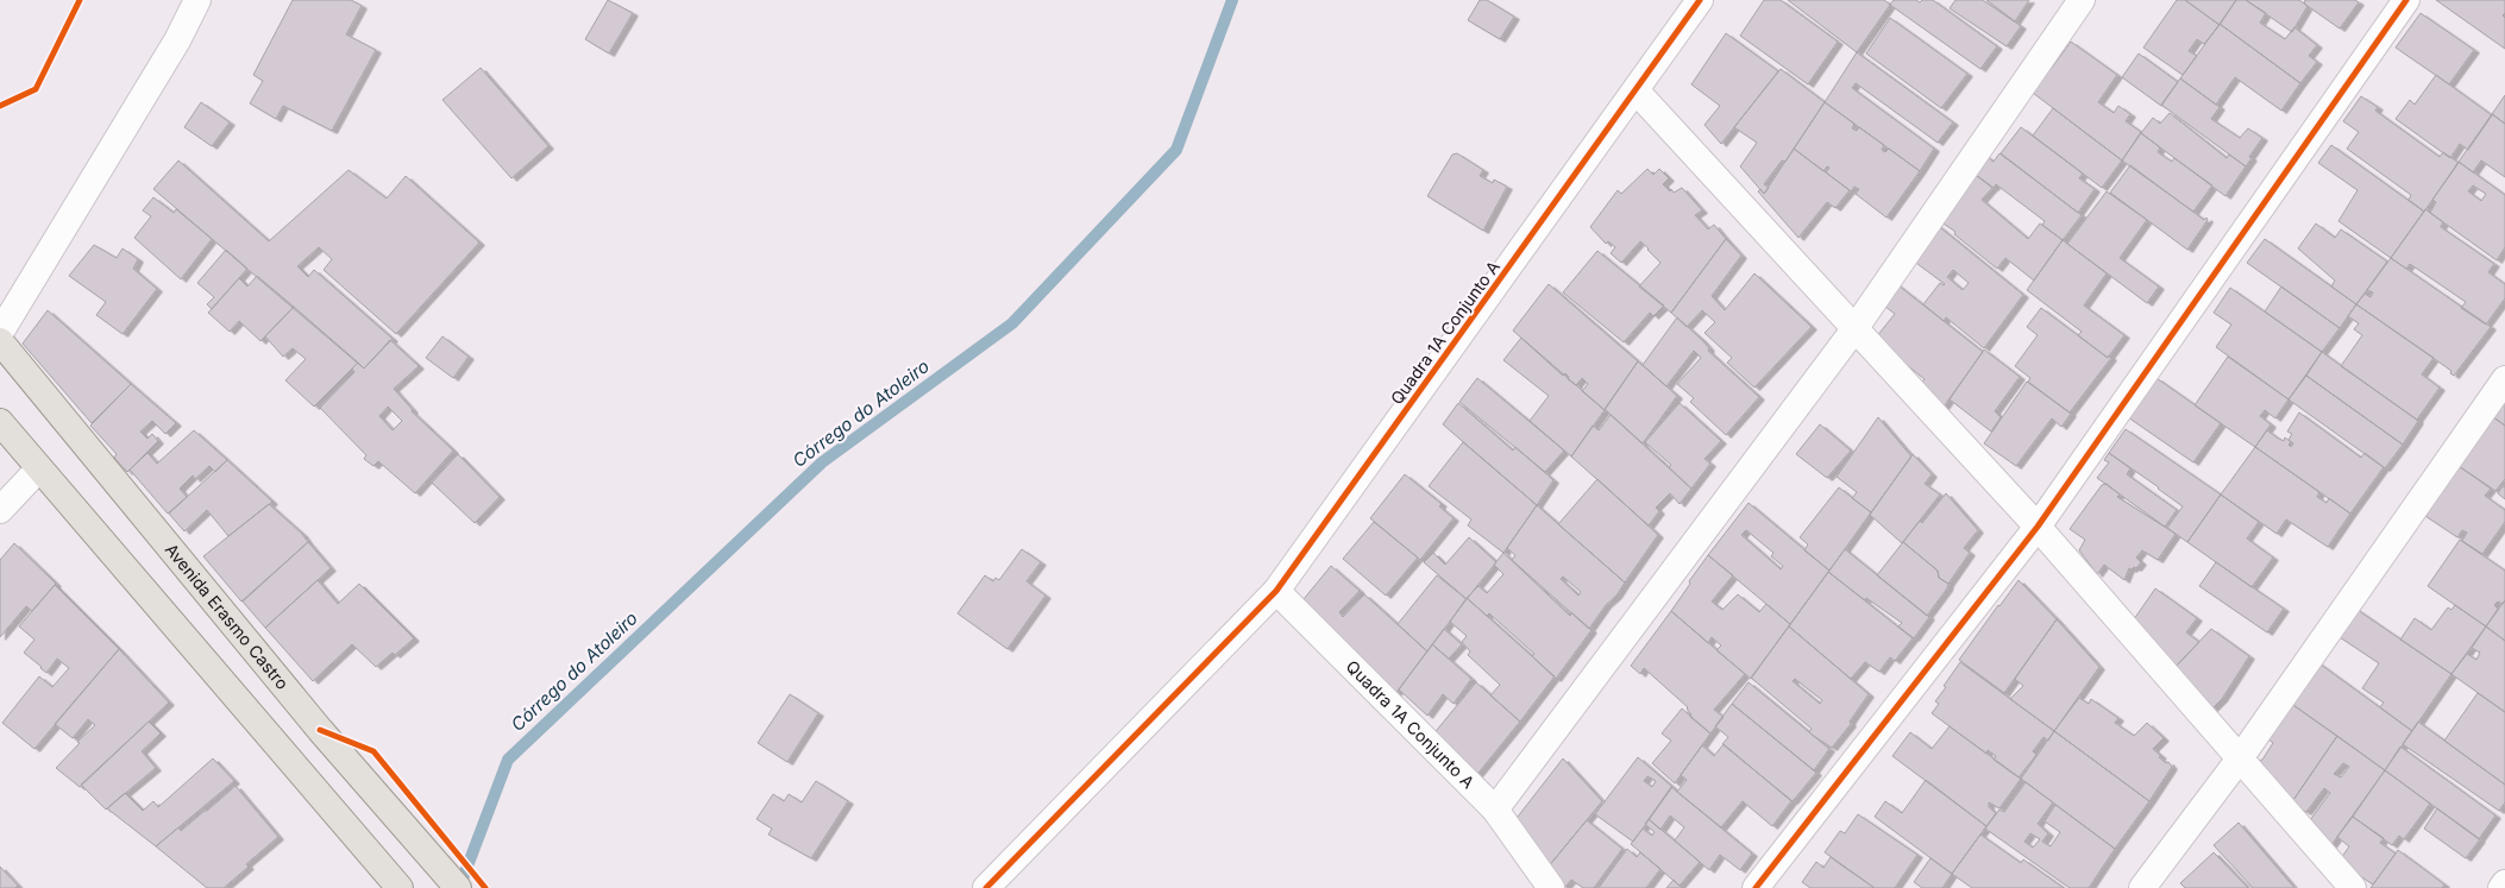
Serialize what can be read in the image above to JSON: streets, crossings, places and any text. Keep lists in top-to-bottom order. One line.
{"streets":{"main road":["Avenida Erasmo Castro"],"street":["Quadra 1A Conjunto A"]},"water":["Córrego do Atoleiro"]}
